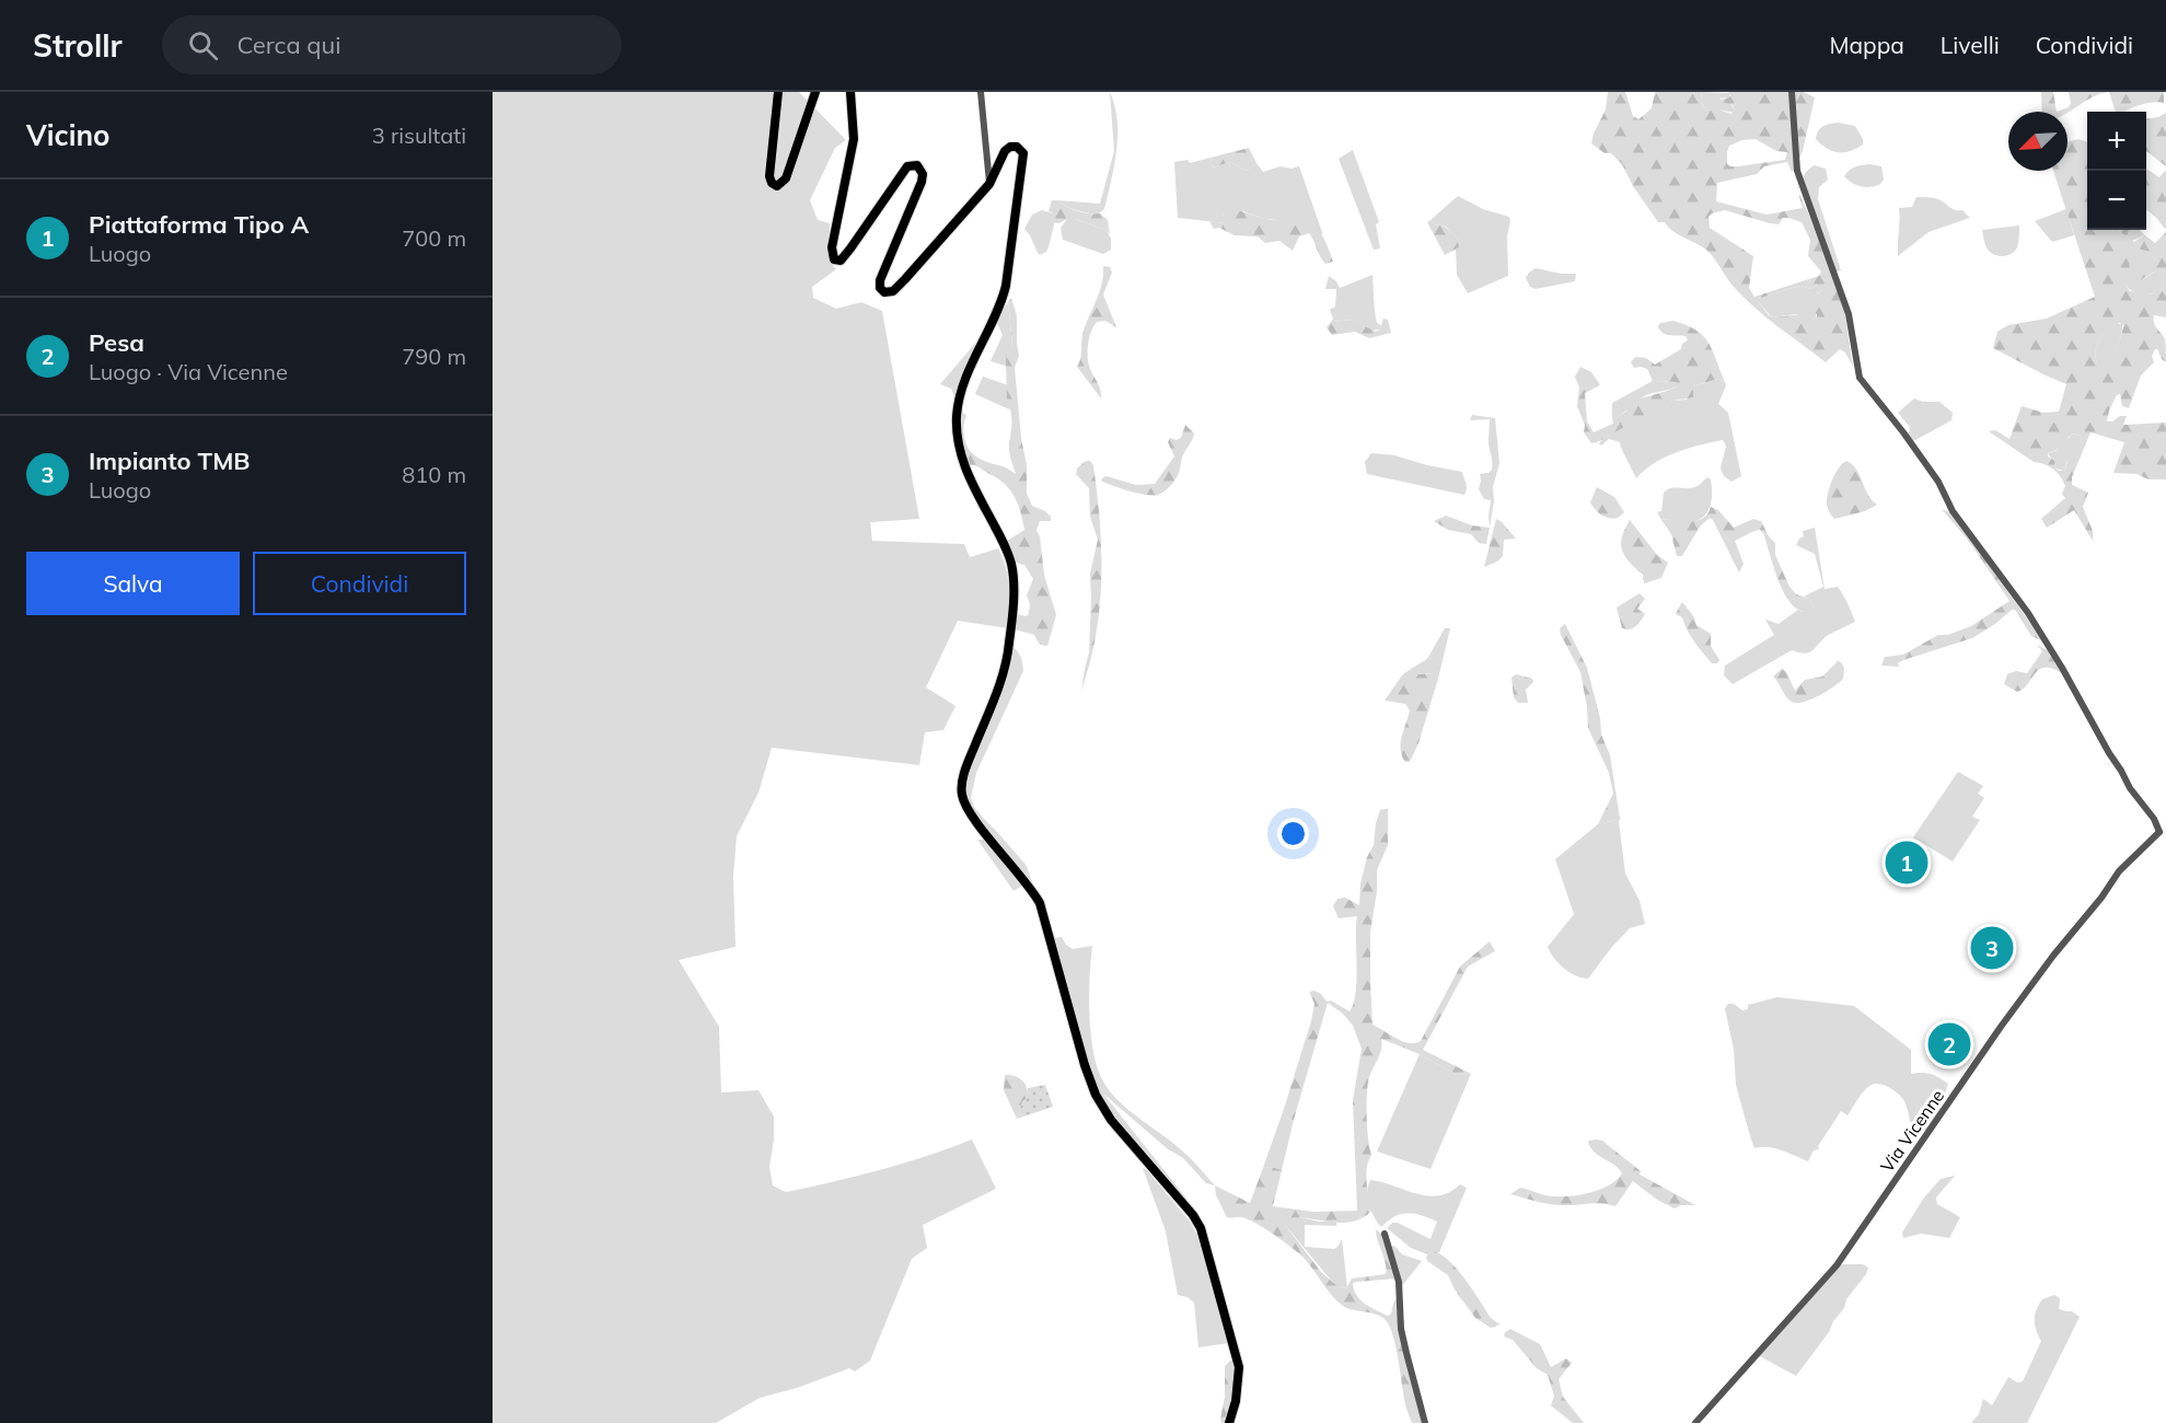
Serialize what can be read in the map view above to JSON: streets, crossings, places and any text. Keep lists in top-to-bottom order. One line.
{"streets":{"street":["Via Vicenne"]},"north":"bottom left","page":{"header":"Strollr","search":"Cerca qui","nav":["Mappa","Livelli","Condividi"],"heading":["Vicino","3 risultati"],"map_buttons":["+","−"],"list":[{"mark":"1","name":"Piattaforma Tipo A","note":"Luogo","value":"700 m"},{"mark":"2","name":"Pesa","note":"Luogo · Via Vicenne","value":"790 m"},{"mark":"3","name":"Impianto TMB","note":"Luogo","value":"810 m"}],"buttons":["Salva","Condividi"],"pins":["1","3","2"]}}
